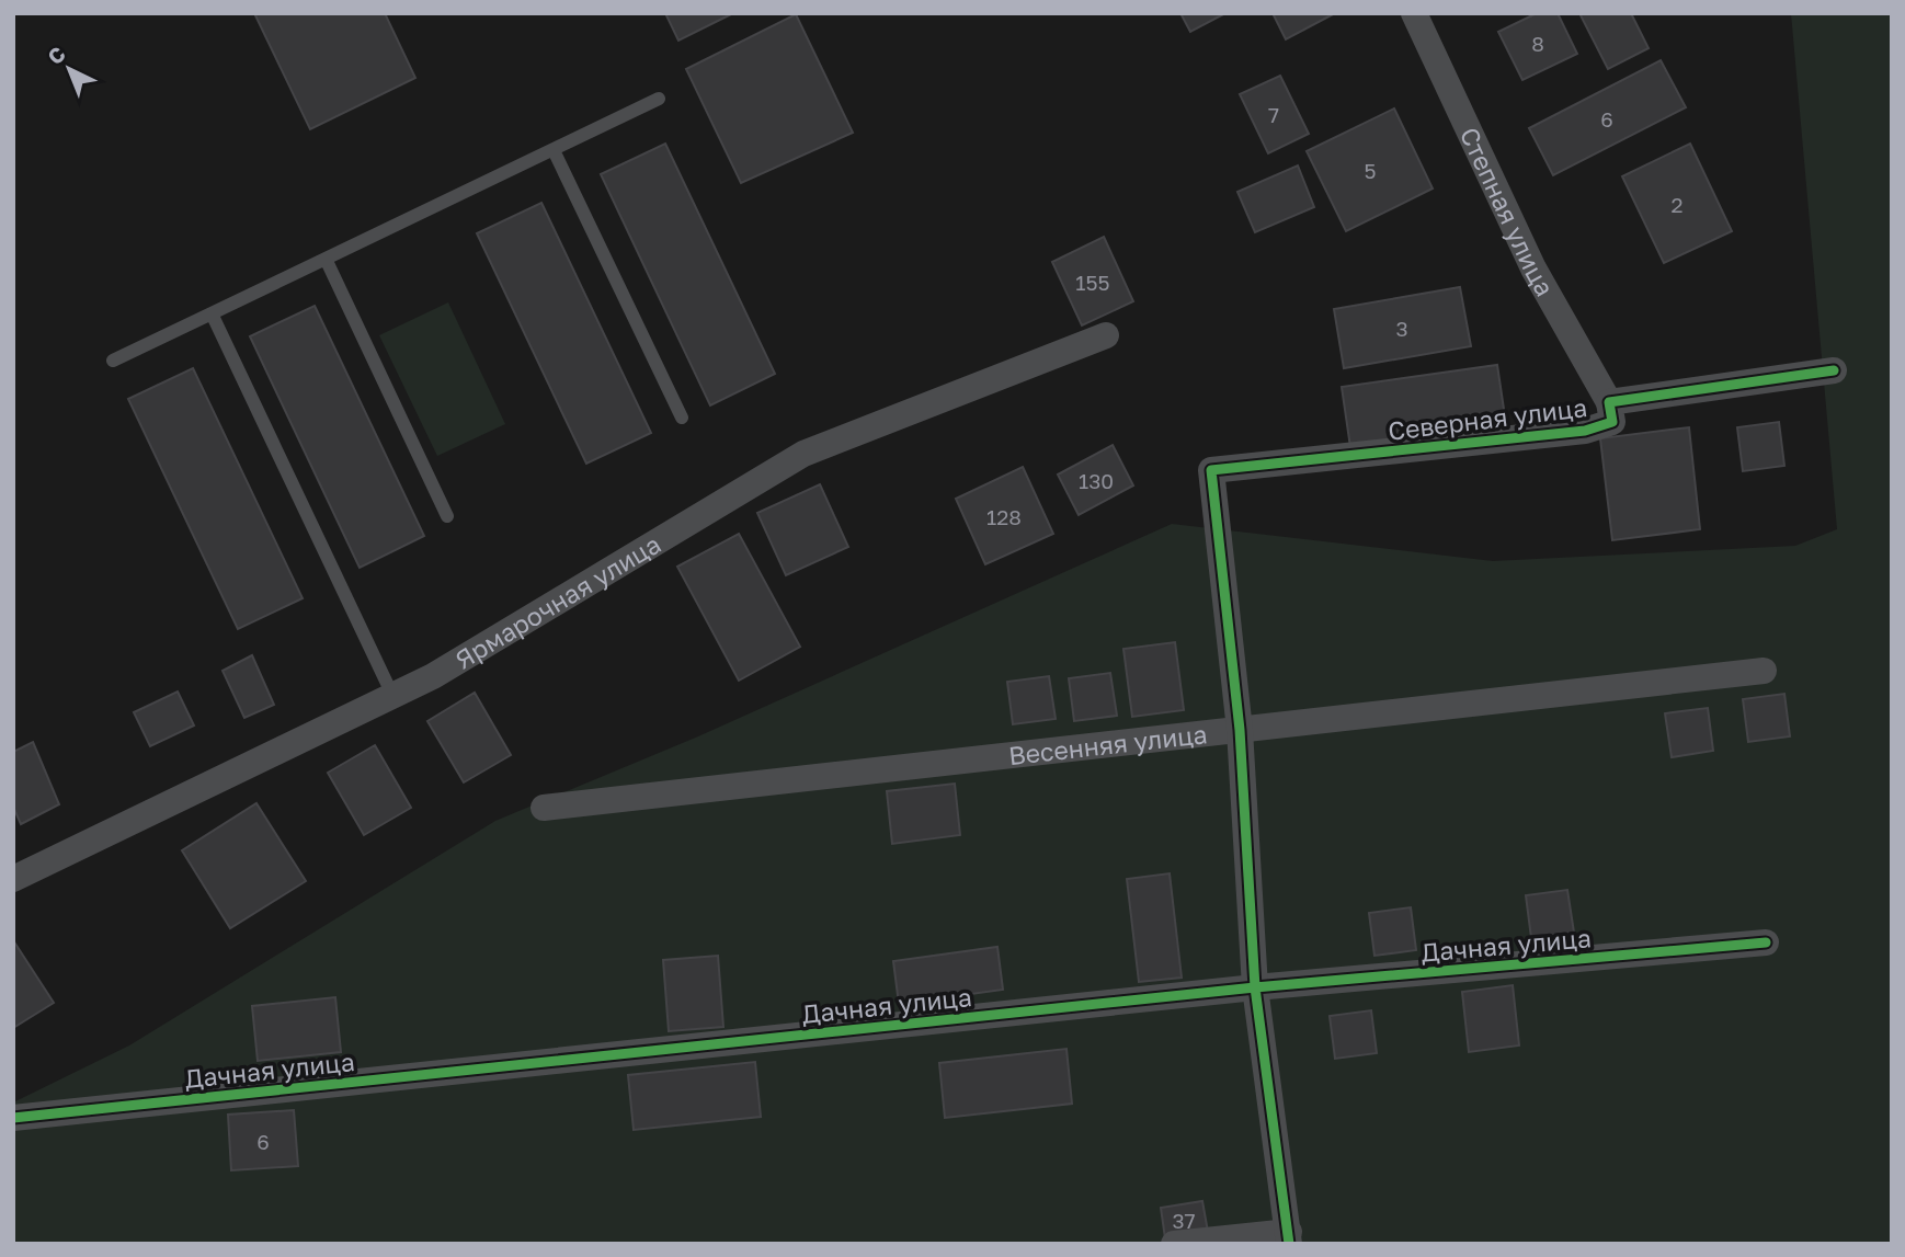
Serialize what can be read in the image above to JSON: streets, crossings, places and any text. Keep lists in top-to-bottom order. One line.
{"streets":{"street":["Степная улица","Северная улица","Ярмарочная улица","Весенняя улица","Дачная улица"]},"crossings":[["Степная улица","Северная улица"],["Северная улица","Весенняя улица"]],"house_numbers":["8","7","6","5","2","155","3","130","128","6","37"],"north":"top left"}
